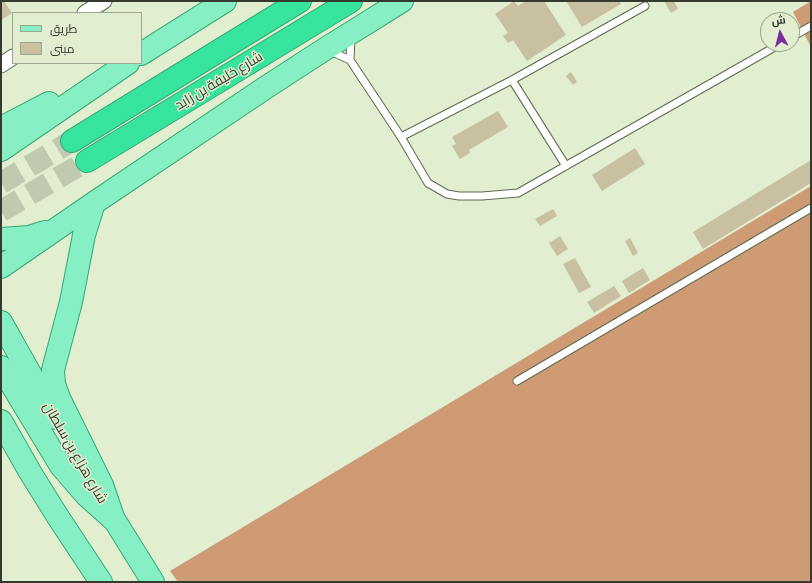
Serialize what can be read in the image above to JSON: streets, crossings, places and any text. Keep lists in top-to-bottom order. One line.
{"streets":{"highway":["شارع خليفة بن زايد"],"main road":["شارع هزاع بن سلطان"]},"legend":["طريق","مبنى"],"north":"top"}
